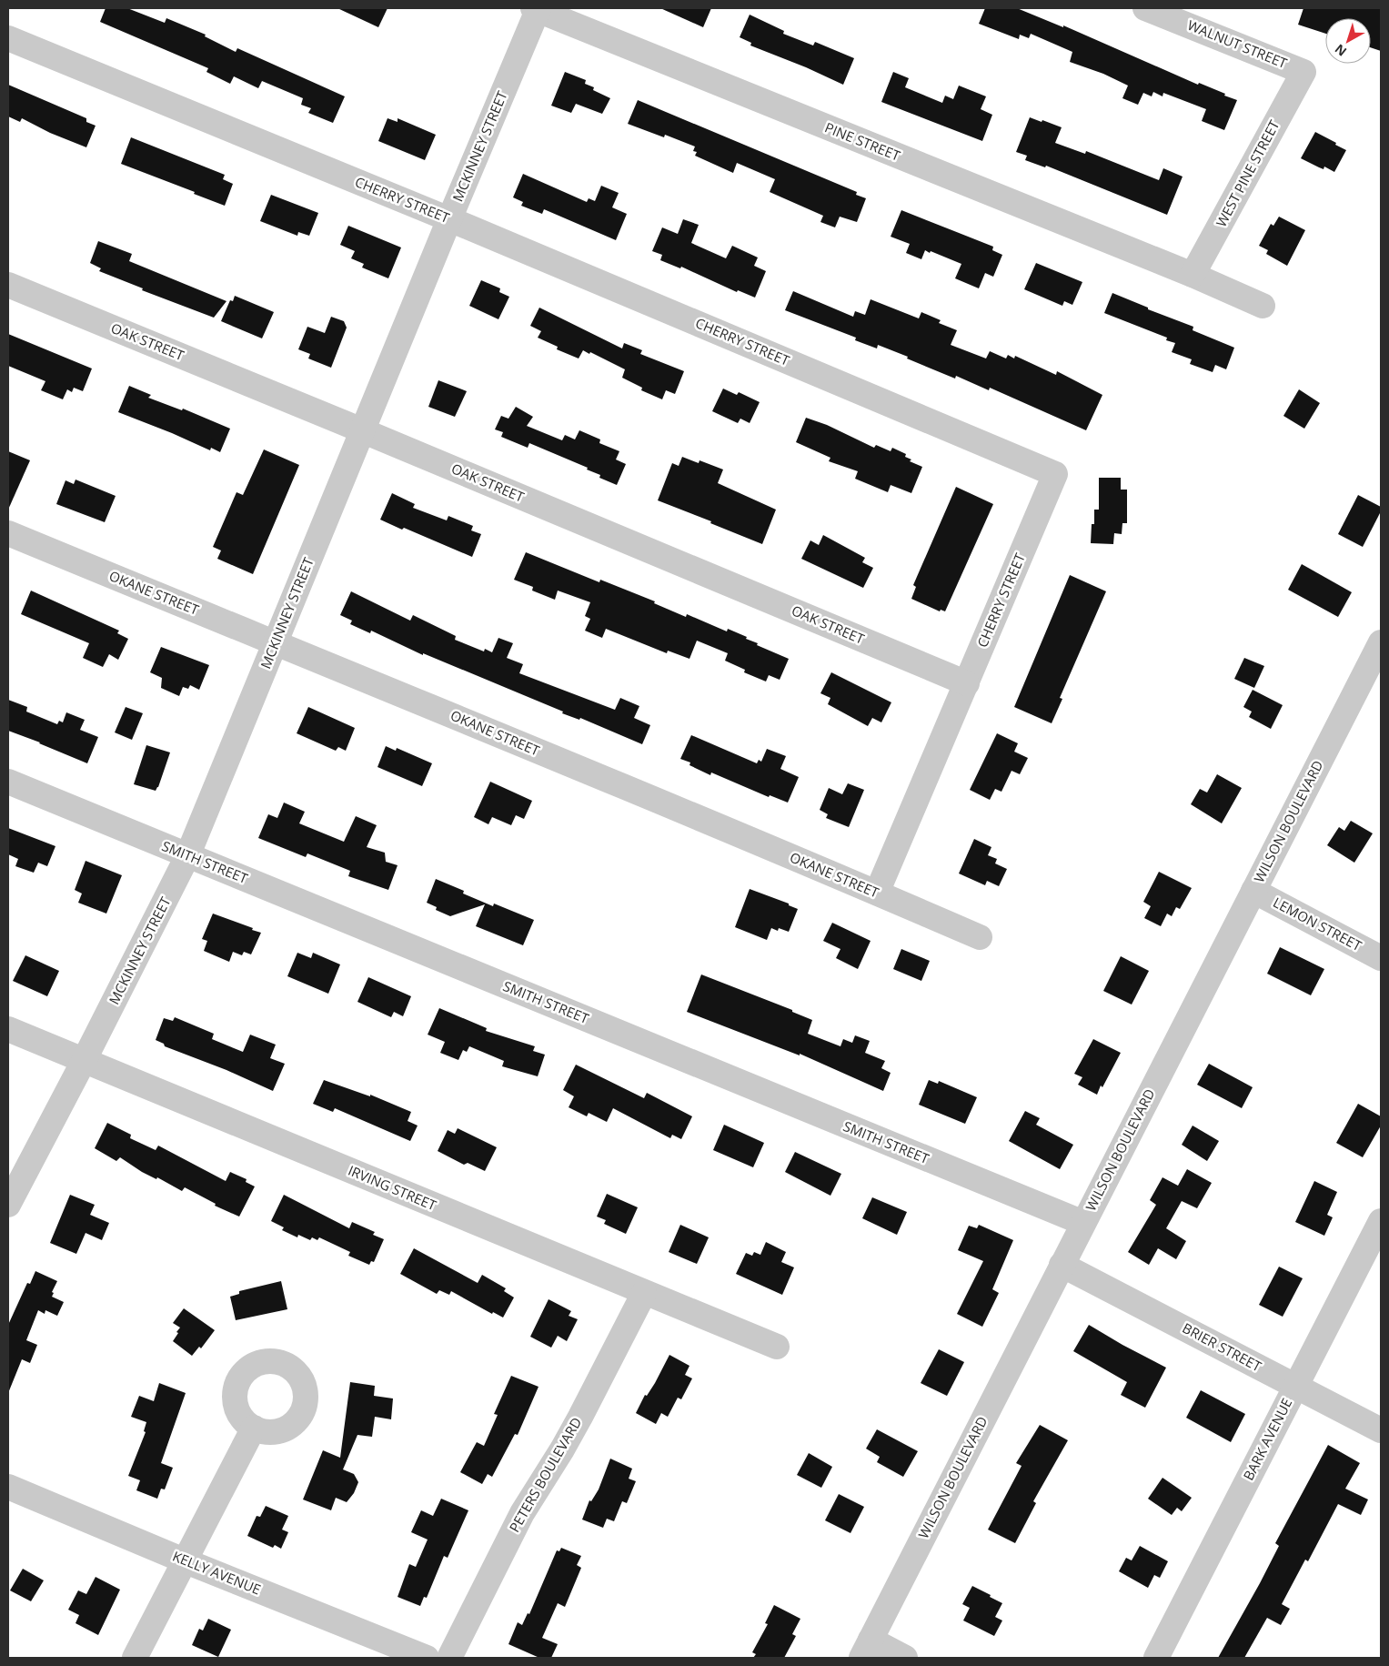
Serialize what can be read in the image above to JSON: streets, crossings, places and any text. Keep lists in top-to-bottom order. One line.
{"streets":{"street":["WALNUT STREET","PINE STREET","MCKINNEY STREET","WEST PINE STREET","CHERRY STREET","OAK STREET","OKANE STREET","WILSON BOULEVARD","SMITH STREET","LEMON STREET","IRVING STREET","BRIER STREET","BARK AVENUE","PETERS BOULEVARD","KELLY AVENUE"]},"crossings":[["WALNUT STREET","WEST PINE STREET"],["PINE STREET","MCKINNEY STREET"],["PINE STREET","WEST PINE STREET"],["MCKINNEY STREET","CHERRY STREET"],["MCKINNEY STREET","OAK STREET"],["MCKINNEY STREET","OKANE STREET"],["MCKINNEY STREET","SMITH STREET"],["MCKINNEY STREET","IRVING STREET"],["CHERRY STREET","OAK STREET"],["CHERRY STREET","OKANE STREET"],["WILSON BOULEVARD","SMITH STREET"],["WILSON BOULEVARD","LEMON STREET"],["WILSON BOULEVARD","BRIER STREET"],["IRVING STREET","PETERS BOULEVARD"],["BRIER STREET","BARK AVENUE"]],"north":"bottom left"}
